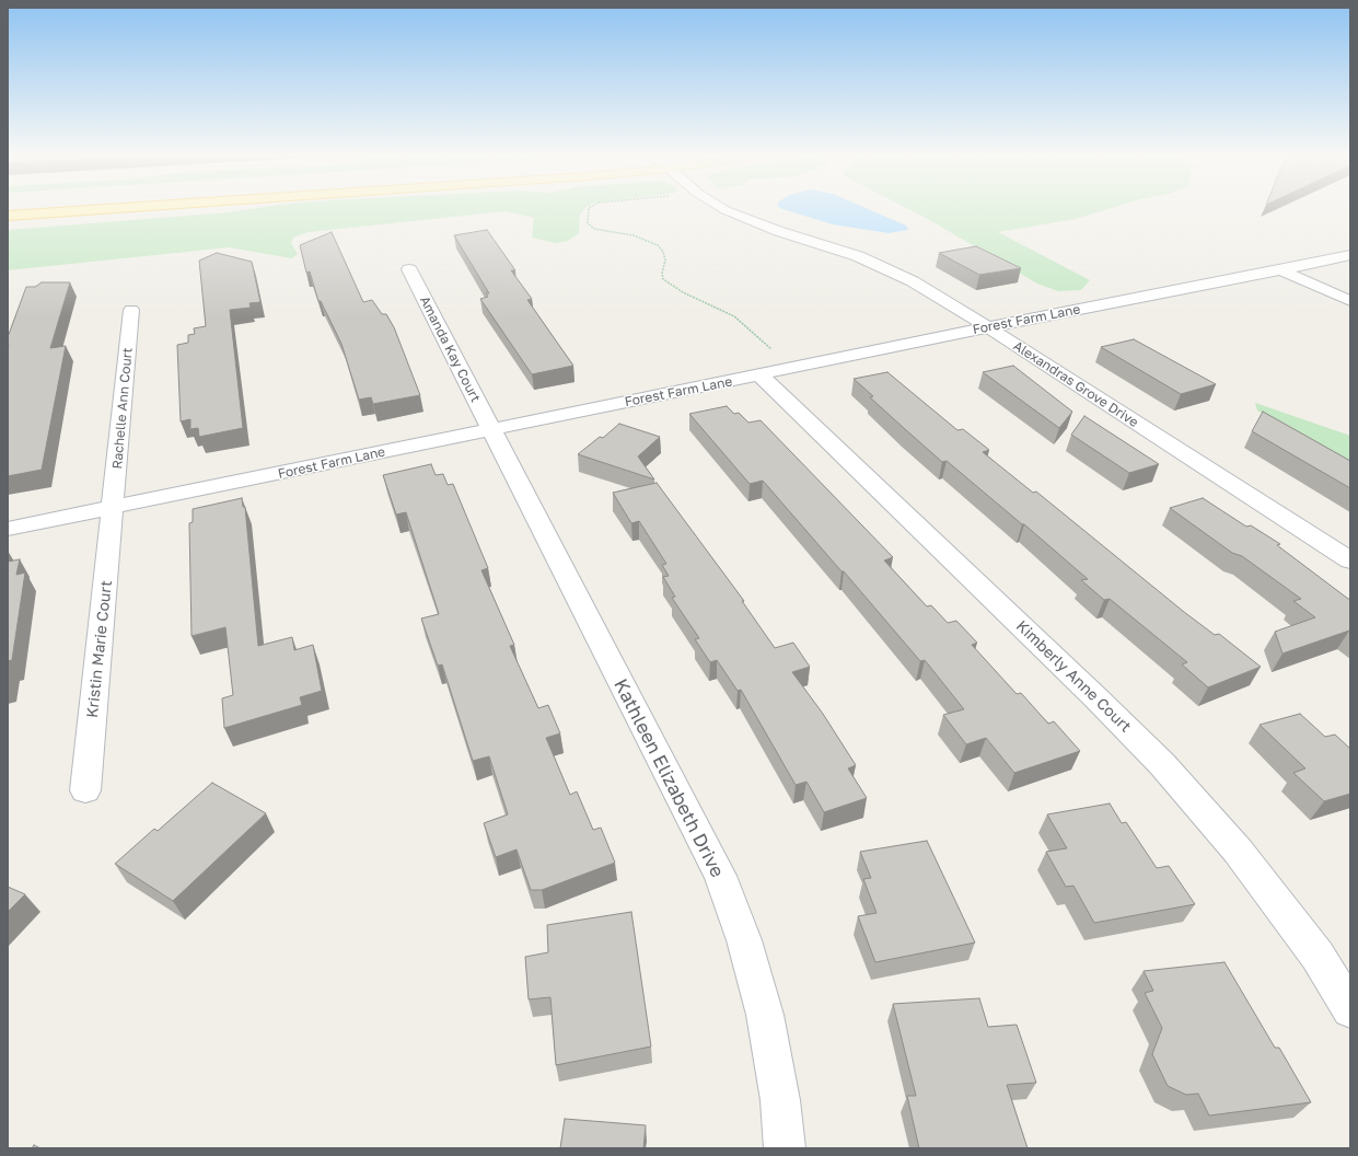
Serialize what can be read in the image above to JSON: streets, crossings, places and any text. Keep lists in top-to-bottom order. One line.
{"streets":{"street":["Forest Farm Lane","Amanda Kay Court","Alexandras Grove Drive","Rachelle Ann Court","Kristin Marie Court","Kimberly Anne Court","Kathleen Elizabeth Drive"]},"crossings":[["Forest Farm Lane","Amanda Kay Court"],["Forest Farm Lane","Alexandras Grove Drive"],["Forest Farm Lane","Rachelle Ann Court"],["Forest Farm Lane","Kristin Marie Court"],["Forest Farm Lane","Kimberly Anne Court"],["Forest Farm Lane","Kathleen Elizabeth Drive"],["Amanda Kay Court","Kathleen Elizabeth Drive"],["Rachelle Ann Court","Kristin Marie Court"]]}
